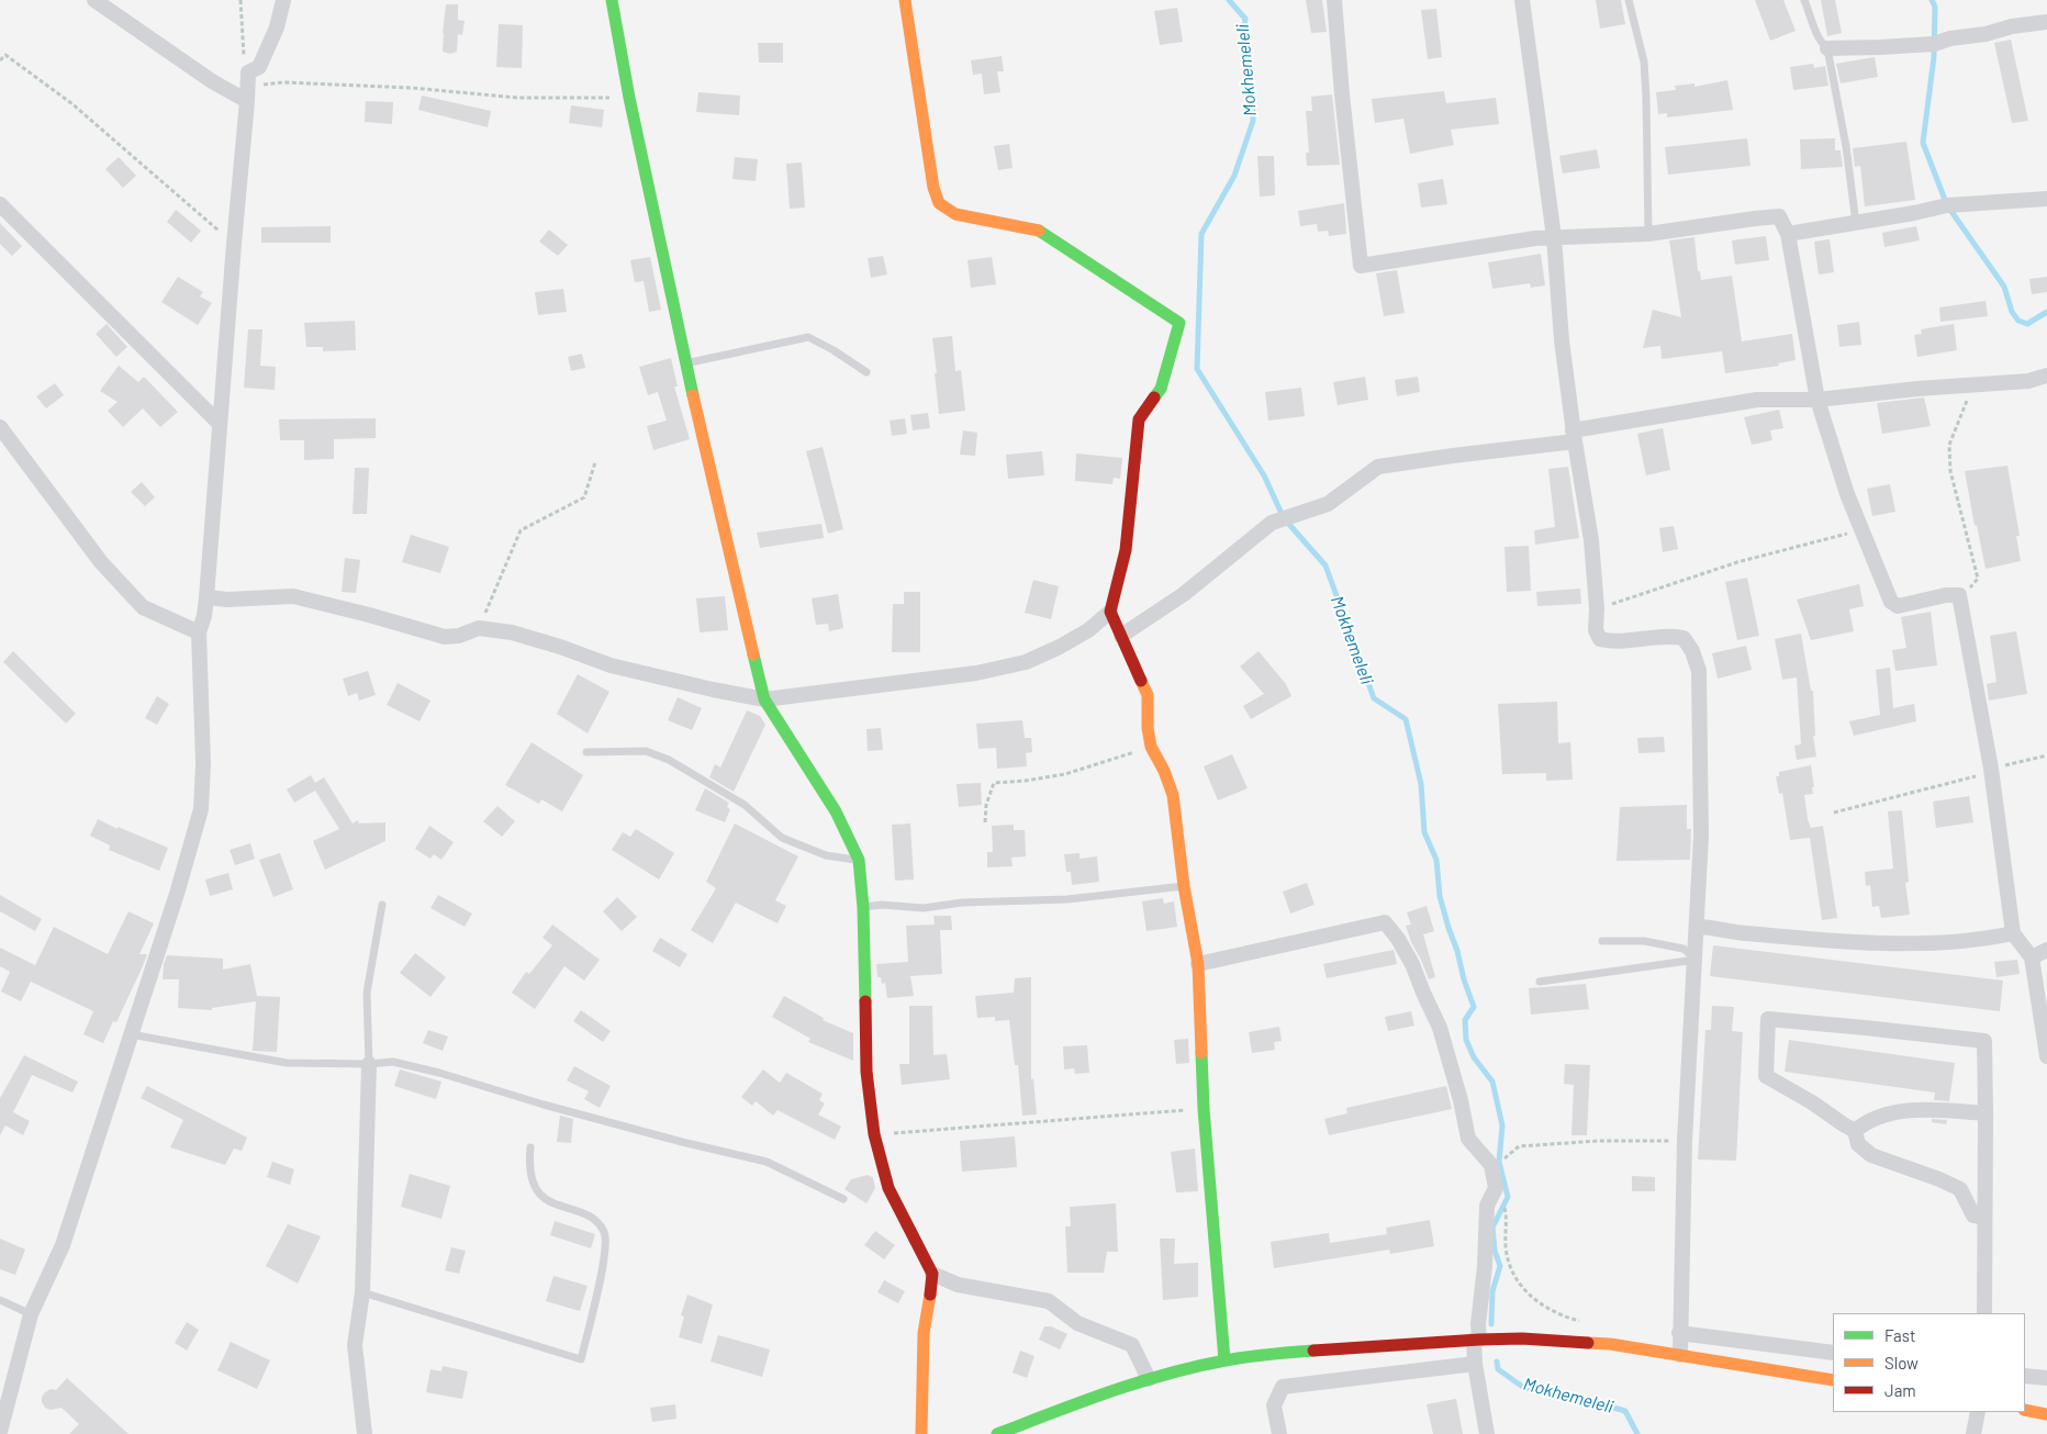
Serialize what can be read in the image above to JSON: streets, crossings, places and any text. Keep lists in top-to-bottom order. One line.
{"water":["Mokhemeleli"],"legend":["Fast","Slow","Jam"]}
